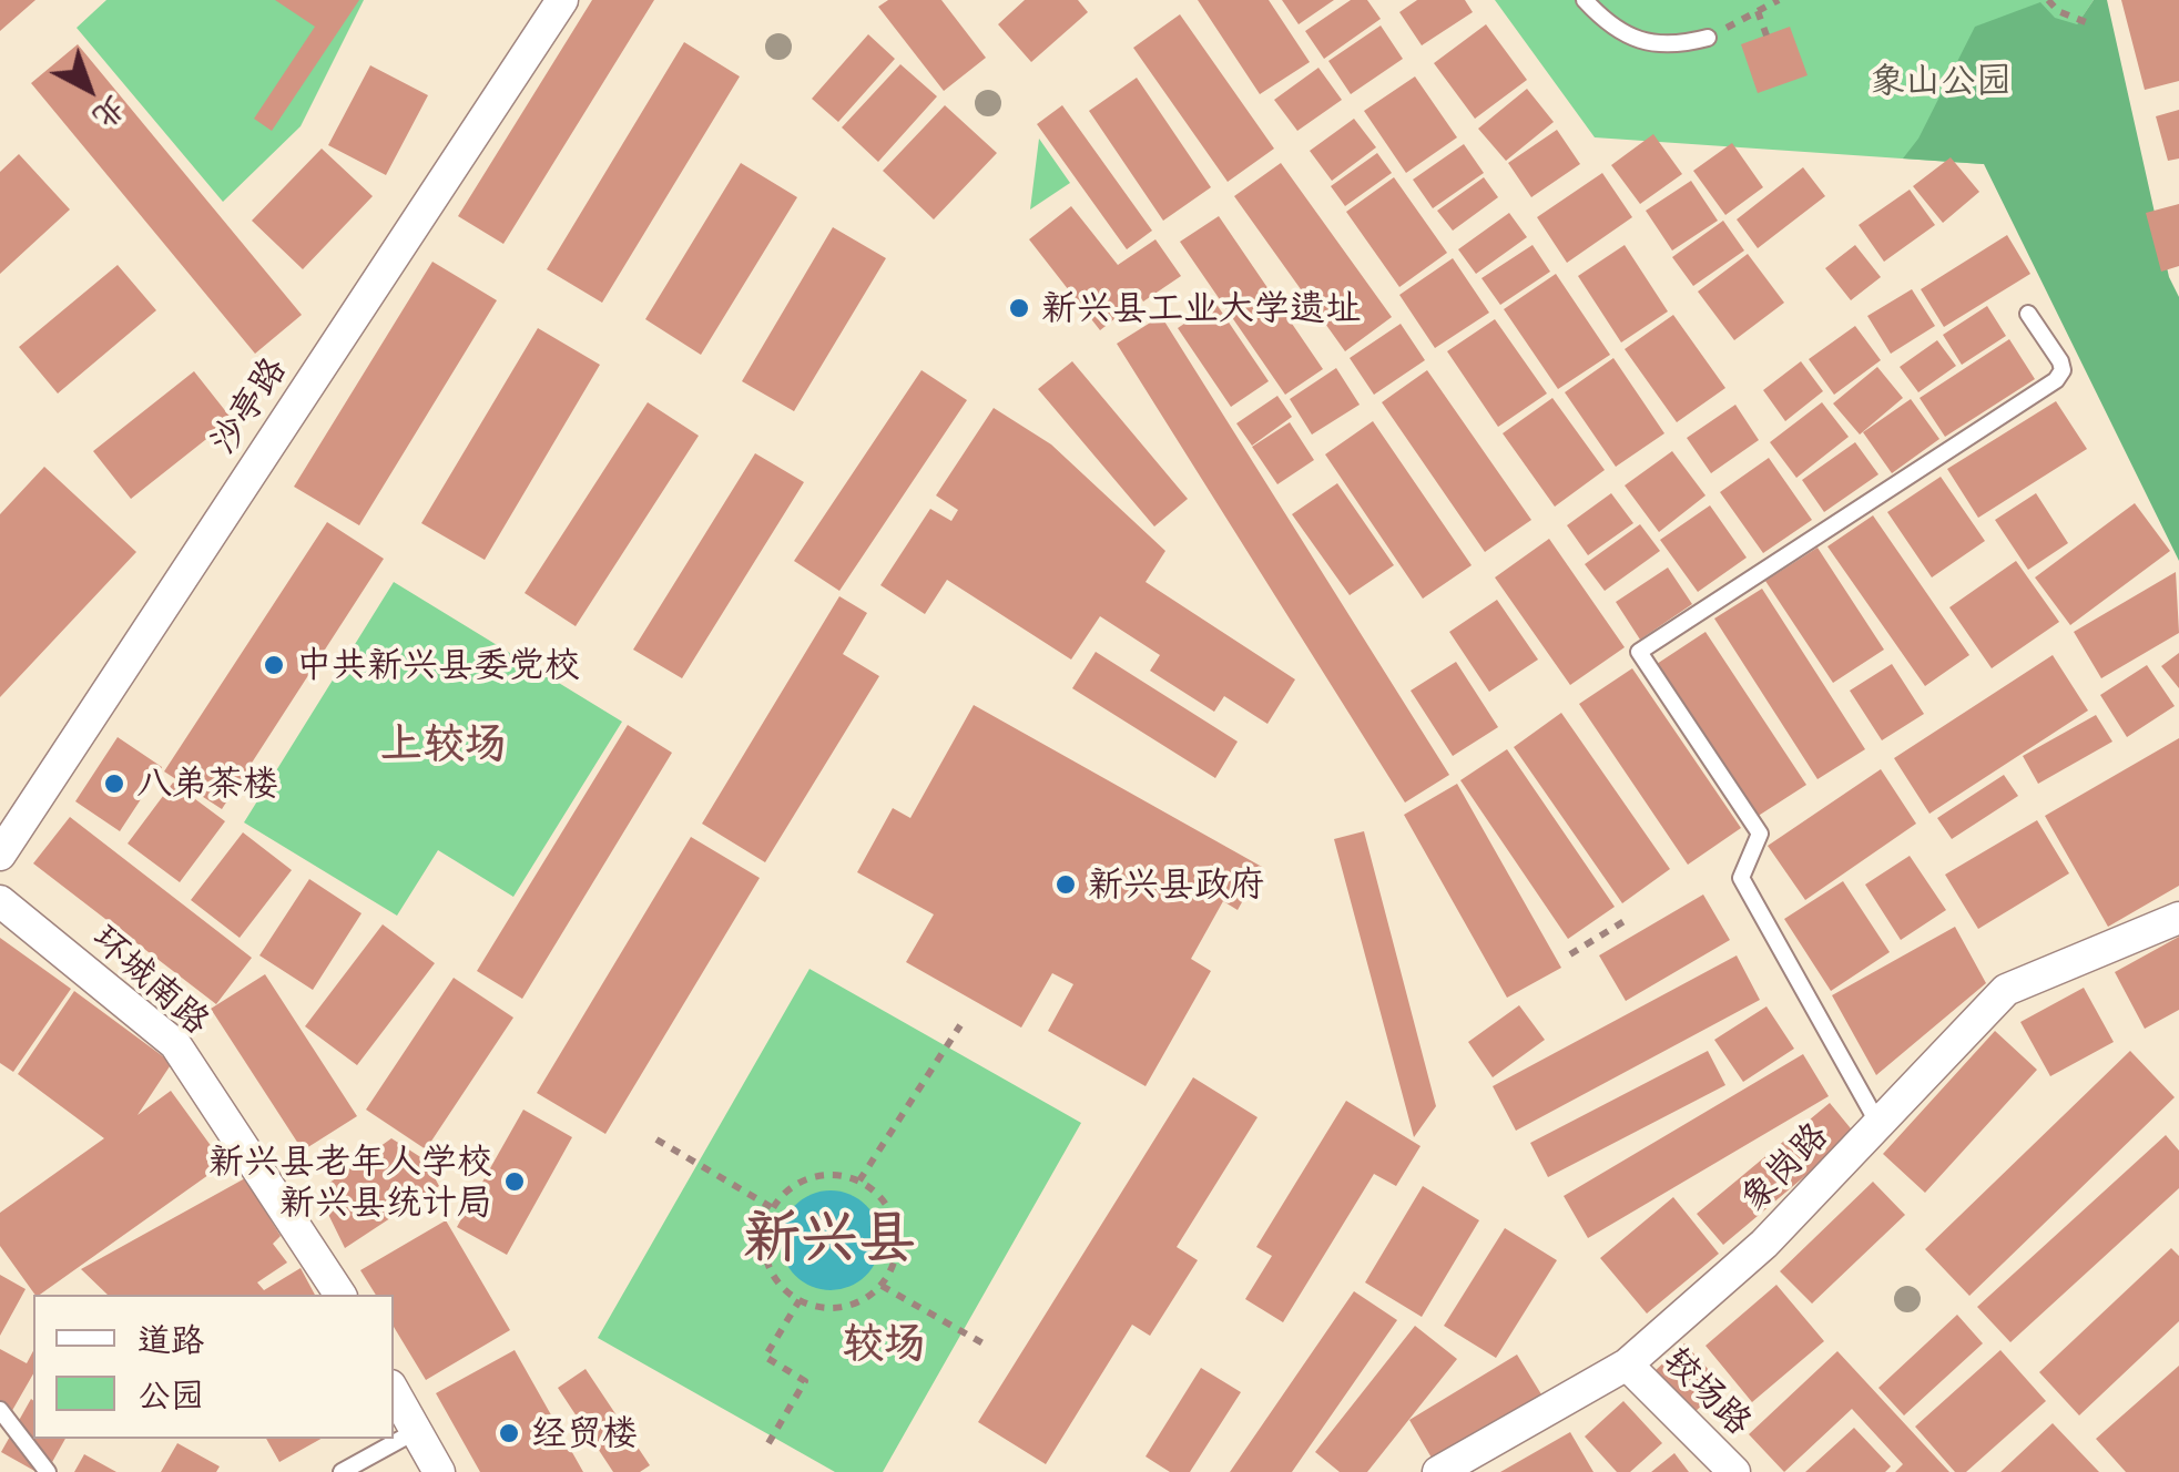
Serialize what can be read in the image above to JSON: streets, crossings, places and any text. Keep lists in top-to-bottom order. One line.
{"streets":{"street":["沙亭路","环城南路","象岗路","较场路"]},"crossings":[["象岗路","较场路"]],"districts":["上较场","新兴县","较场"],"parks":["象山公园"],"places":["新兴县工业大学遗址","中共新兴县委党校","八弟茶楼","新兴县政府","新兴县老年人学校 新兴县统计局","经贸楼"],"legend":["道路","公园"],"north":"bottom right"}
